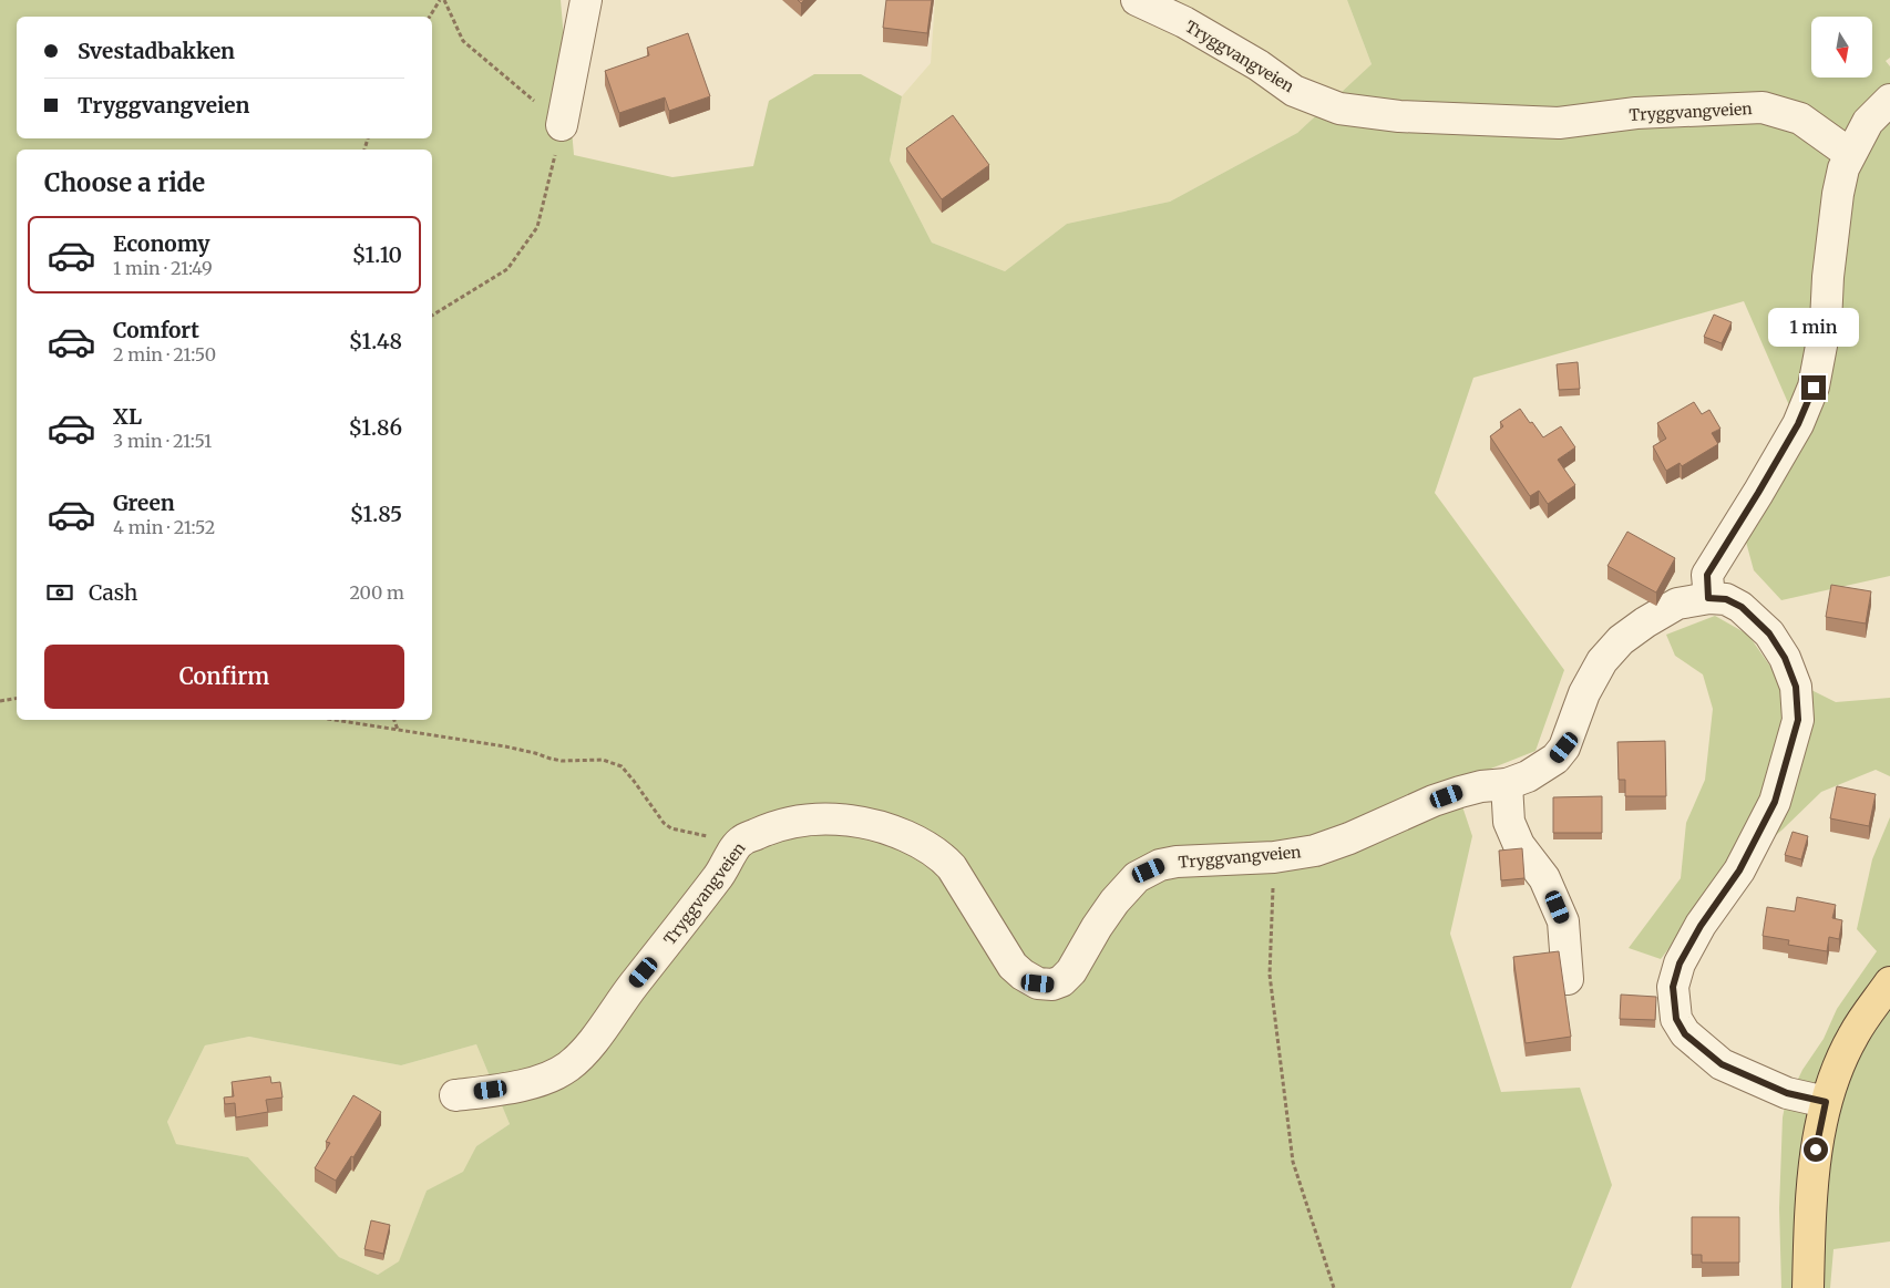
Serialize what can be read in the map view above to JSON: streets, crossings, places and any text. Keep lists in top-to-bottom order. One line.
{"streets":{"street":["Tryggvangveien"]},"north":"bottom","page":{"banner":["Svestadbakken","Tryggvangveien"],"heading":"Choose a ride","list":[{"name":"Economy","note":"1 min · 21:49","value":"$1.10"},{"name":"Comfort","note":"2 min · 21:50","value":"$1.48"},{"name":"XL","note":"3 min · 21:51","value":"$1.86"},{"name":"Green","note":"4 min · 21:52","value":"$1.85"}],"bubble":"1 min","pay":["Cash","200 m"],"buttons":"Confirm"}}
